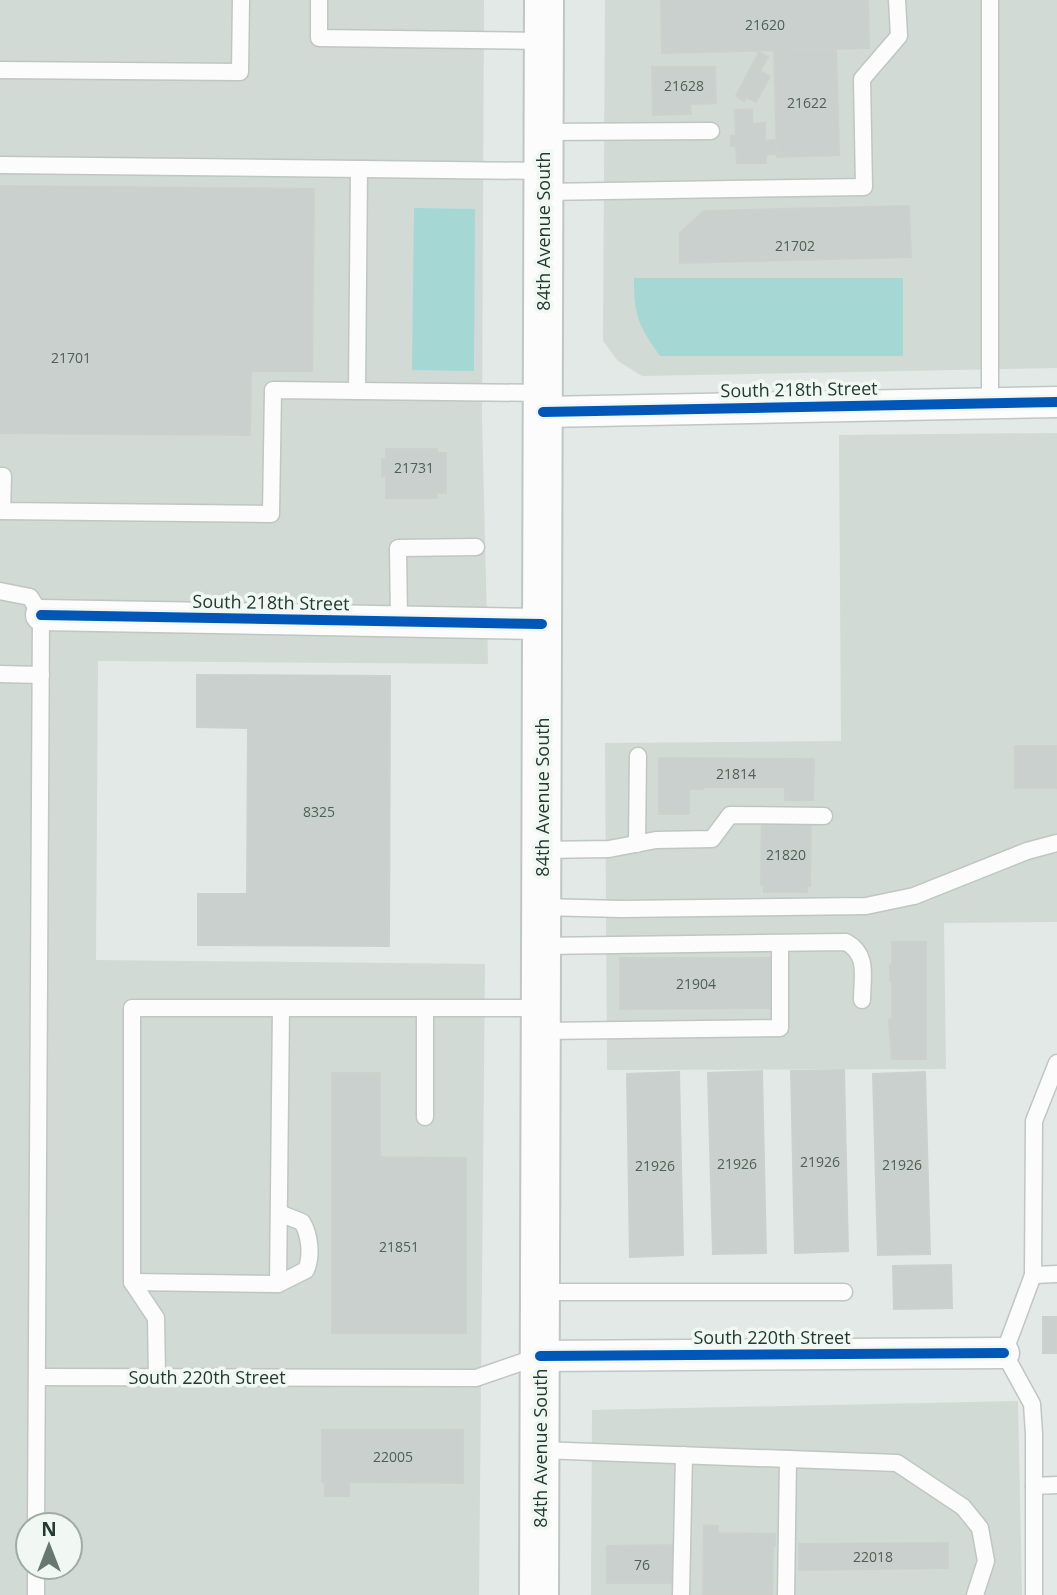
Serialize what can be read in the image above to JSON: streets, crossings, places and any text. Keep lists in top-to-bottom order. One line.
{"streets":{"main road":["84th Avenue South"],"street":["South 218th Street","South 220th Street"]},"crossings":[["84th Avenue South","South 218th Street"],["84th Avenue South","South 220th Street"]],"house_numbers":["21620","21628","21622","21702","21701","21731","21814","8325","21820","21904","21926","21926","21926","21926","21851","22005","22018","76"],"north":"top"}
